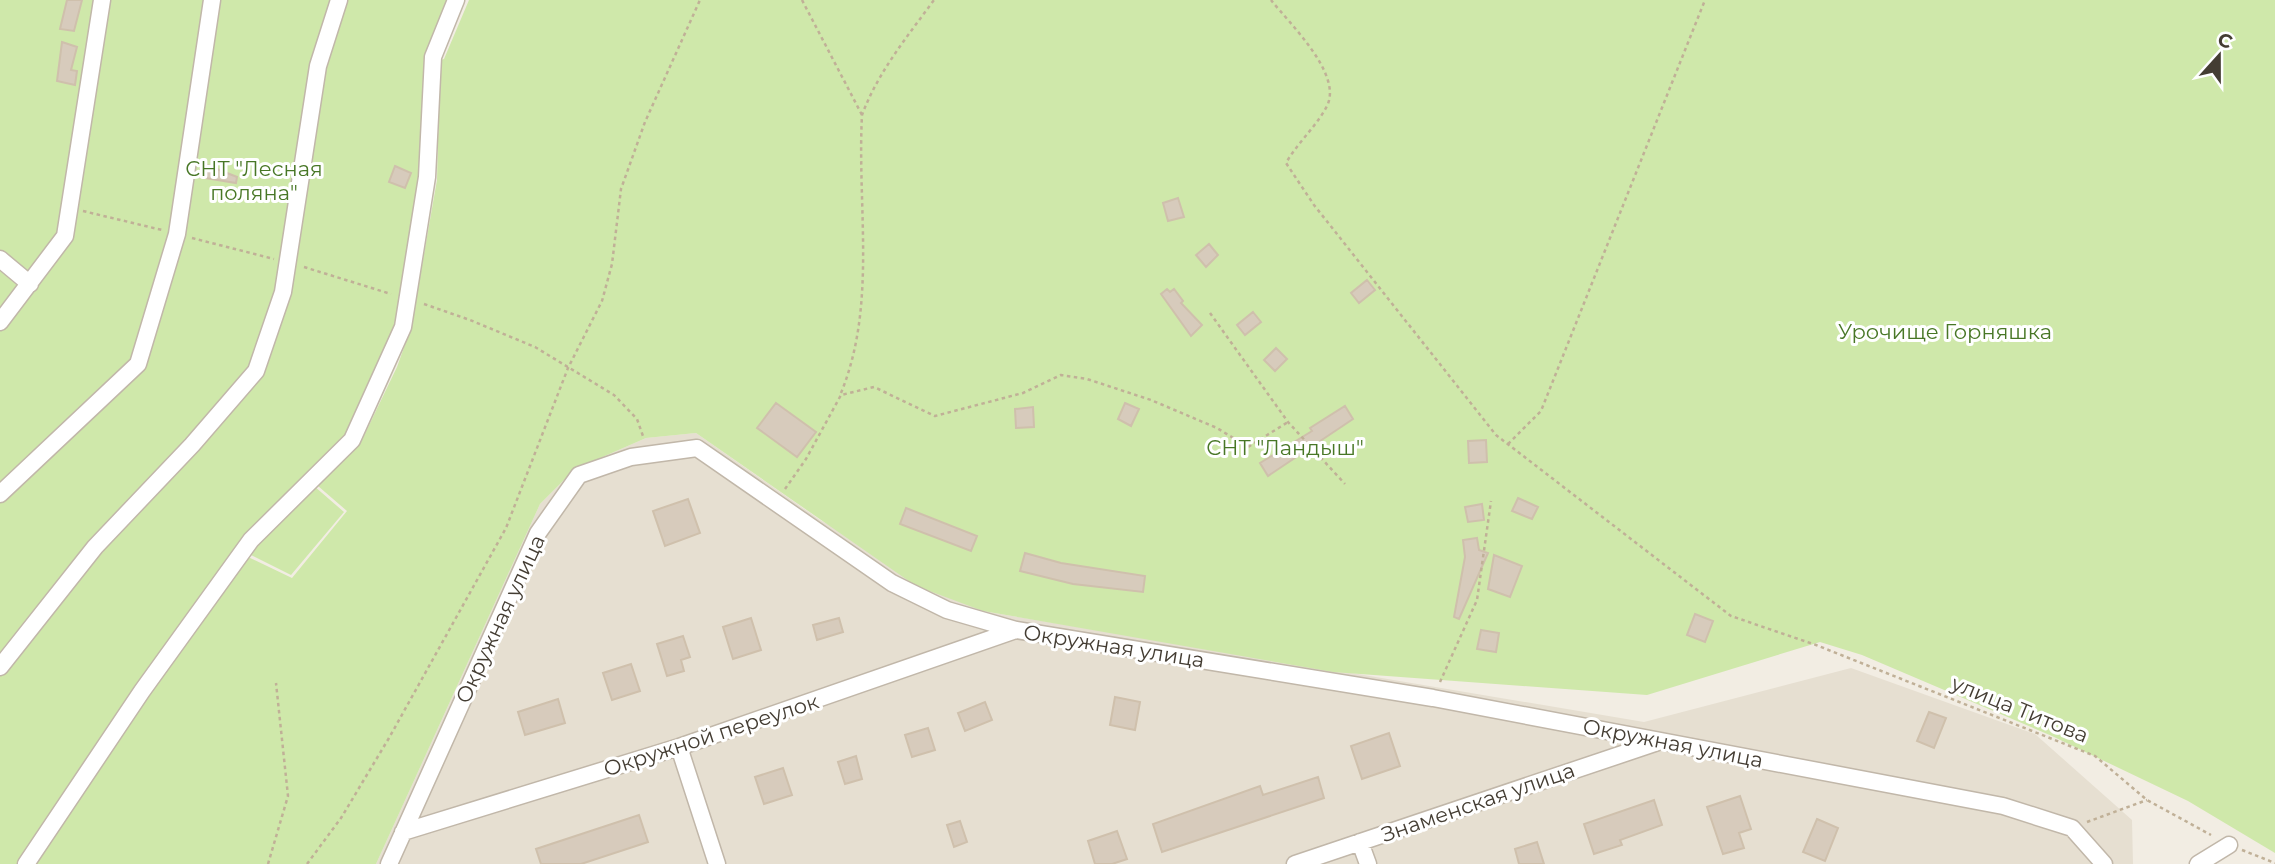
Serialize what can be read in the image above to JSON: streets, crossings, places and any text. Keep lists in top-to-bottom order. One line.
{"streets":{"street":["Окружная улица","Окружной переулок","Знаменская улица"],"path":["улица Титова"]},"crossings":[["Окружная улица","Окружной переулок"],["Окружная улица","Знаменская улица"]],"parks":["СНТ \"Лесная поляна\"","Урочище Горняшка","СНТ \"Ландыш\""],"north":"top"}
